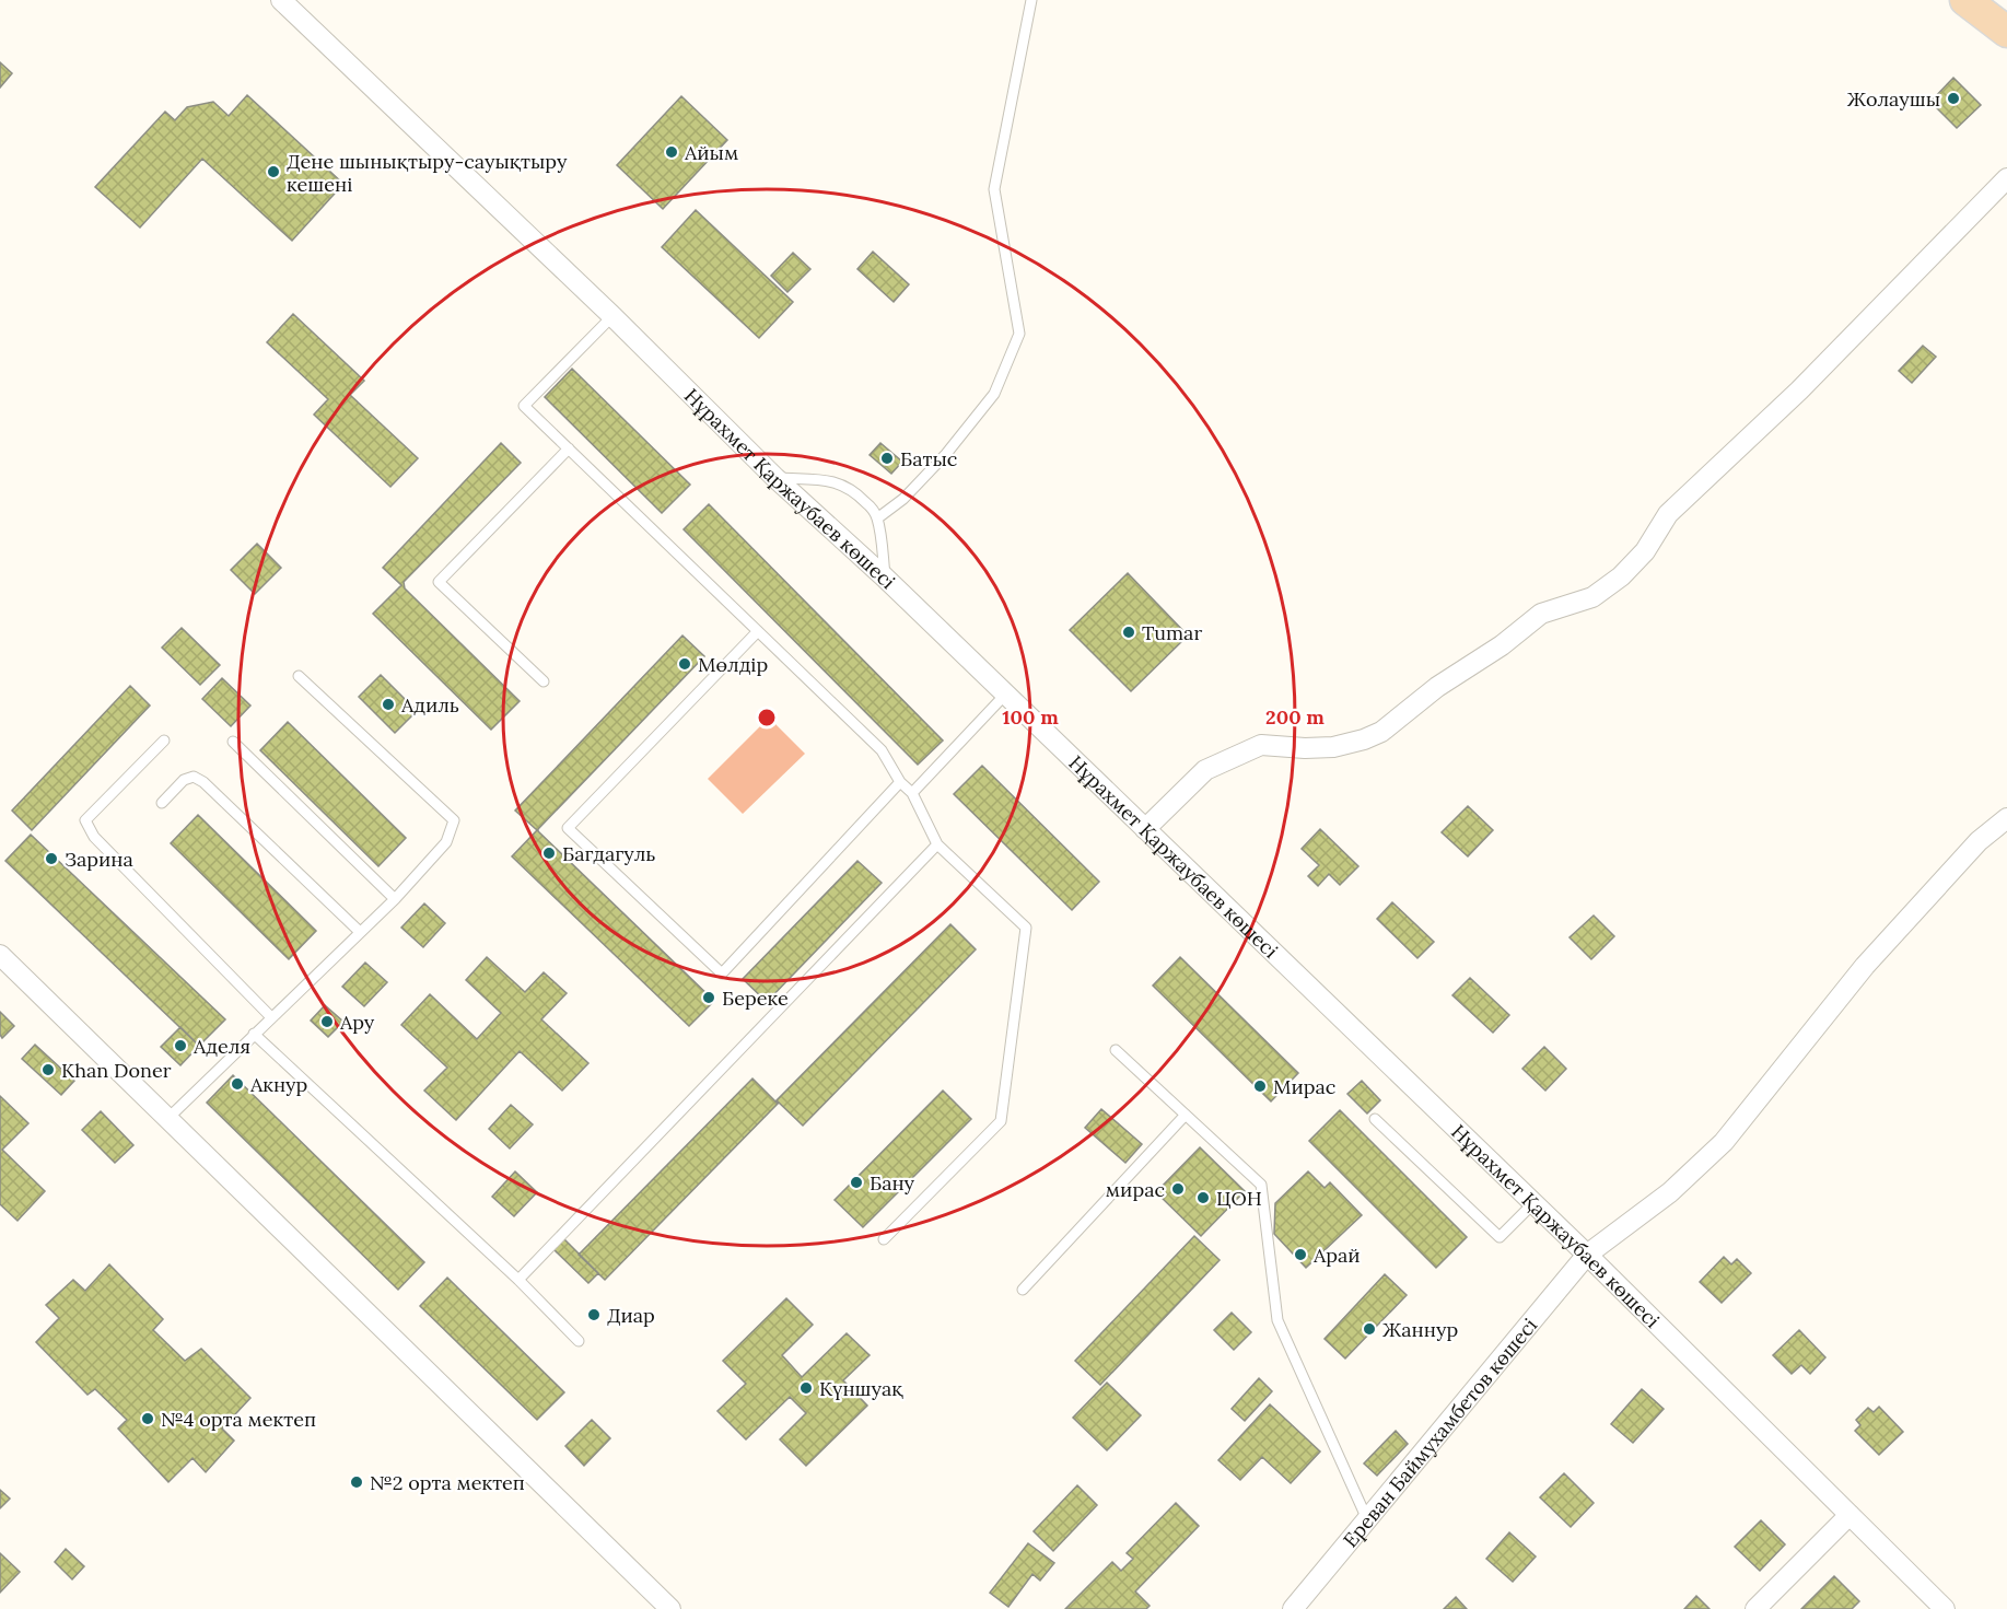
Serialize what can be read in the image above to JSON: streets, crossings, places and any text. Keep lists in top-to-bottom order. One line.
{"streets":{"street":["Нұрахмет Қаржаубаев көшесі","Ереван Баймухамбетов көшесі"]},"crossings":[["Нұрахмет Қаржаубаев көшесі","Ереван Баймухамбетов көшесі"]],"places":["Жолаушы","Айым","Дене шынықтыру-сауықтыру кешені","Батыс","Tumar","Мөлдір","Адиль","Багдагуль","Зарина","Береке","Ару","Аделя","Khan Doner","Акнур","Мирас","Бану","мирас","ЦОН","Арай","Диар","Жаннур","Күншуақ","№4 орта мектеп","№2 орта мектеп"],"rings":["100 m","200 m"]}
